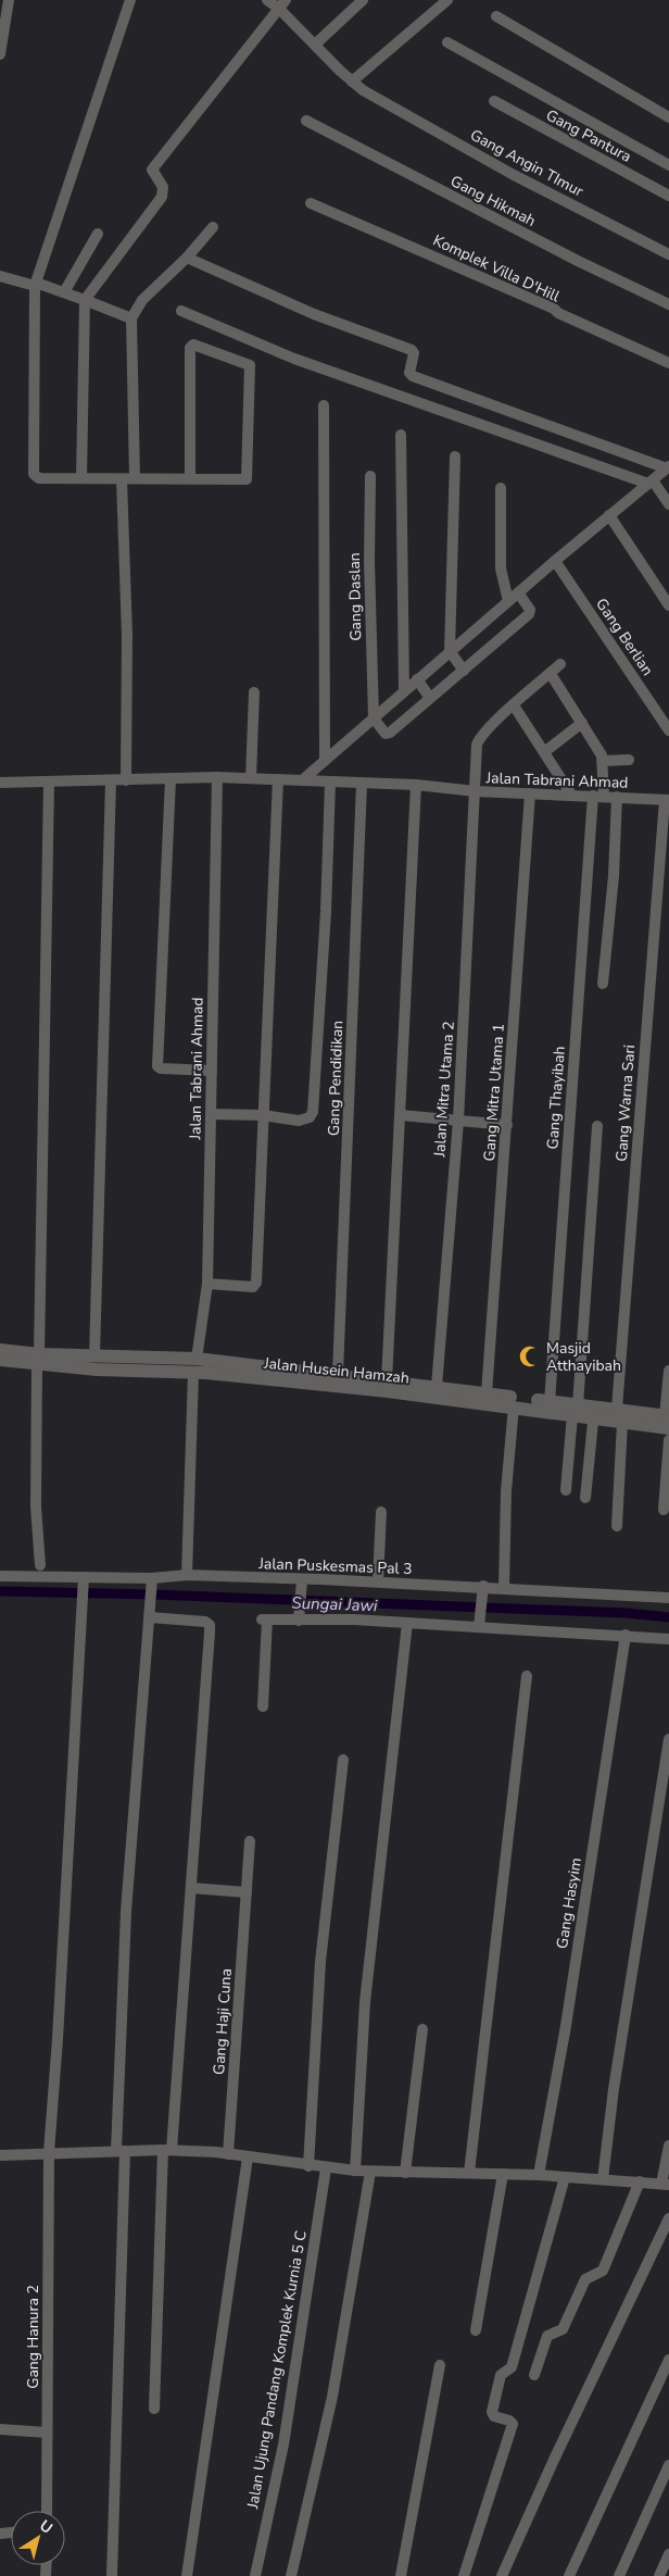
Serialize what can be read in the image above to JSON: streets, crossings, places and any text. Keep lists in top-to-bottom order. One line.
{"streets":{"street":["Gang Pantura","Gang Angin TImur","Gang Hikmah","Komplek Villa D'Hill","Gang Daslan","Gang Berlian","Jalan Tabrani Ahmad","Gang Pendidikan","Jalan Mitra Utama 2","Gang Mitra Utama 1","Gang Thayibah","Gang Warna Sari","Jalan Husein Hamzah","Jalan Puskesmas Pal 3","Gang Hasyim","Gang Haji Cuna","Gang Hanura 2","Jalan Ujung Pandang Komplek Kurnia 5 C"]},"crossings":[["Jalan Tabrani Ahmad","Gang Pendidikan"],["Jalan Tabrani Ahmad","Jalan Mitra Utama 2"],["Jalan Tabrani Ahmad","Gang Mitra Utama 1"],["Jalan Tabrani Ahmad","Gang Thayibah"],["Jalan Tabrani Ahmad","Gang Warna Sari"],["Jalan Tabrani Ahmad","Jalan Husein Hamzah"],["Gang Pendidikan","Jalan Husein Hamzah"],["Jalan Mitra Utama 2","Jalan Husein Hamzah"],["Gang Mitra Utama 1","Jalan Husein Hamzah"],["Gang Thayibah","Jalan Husein Hamzah"],["Gang Warna Sari","Jalan Husein Hamzah"],["Jalan Puskesmas Pal 3","Gang Hanura 2"]],"water":["Sungai Jawi"],"places":{"mosque":["Masjid Atthayibah"]},"north":"top right"}
